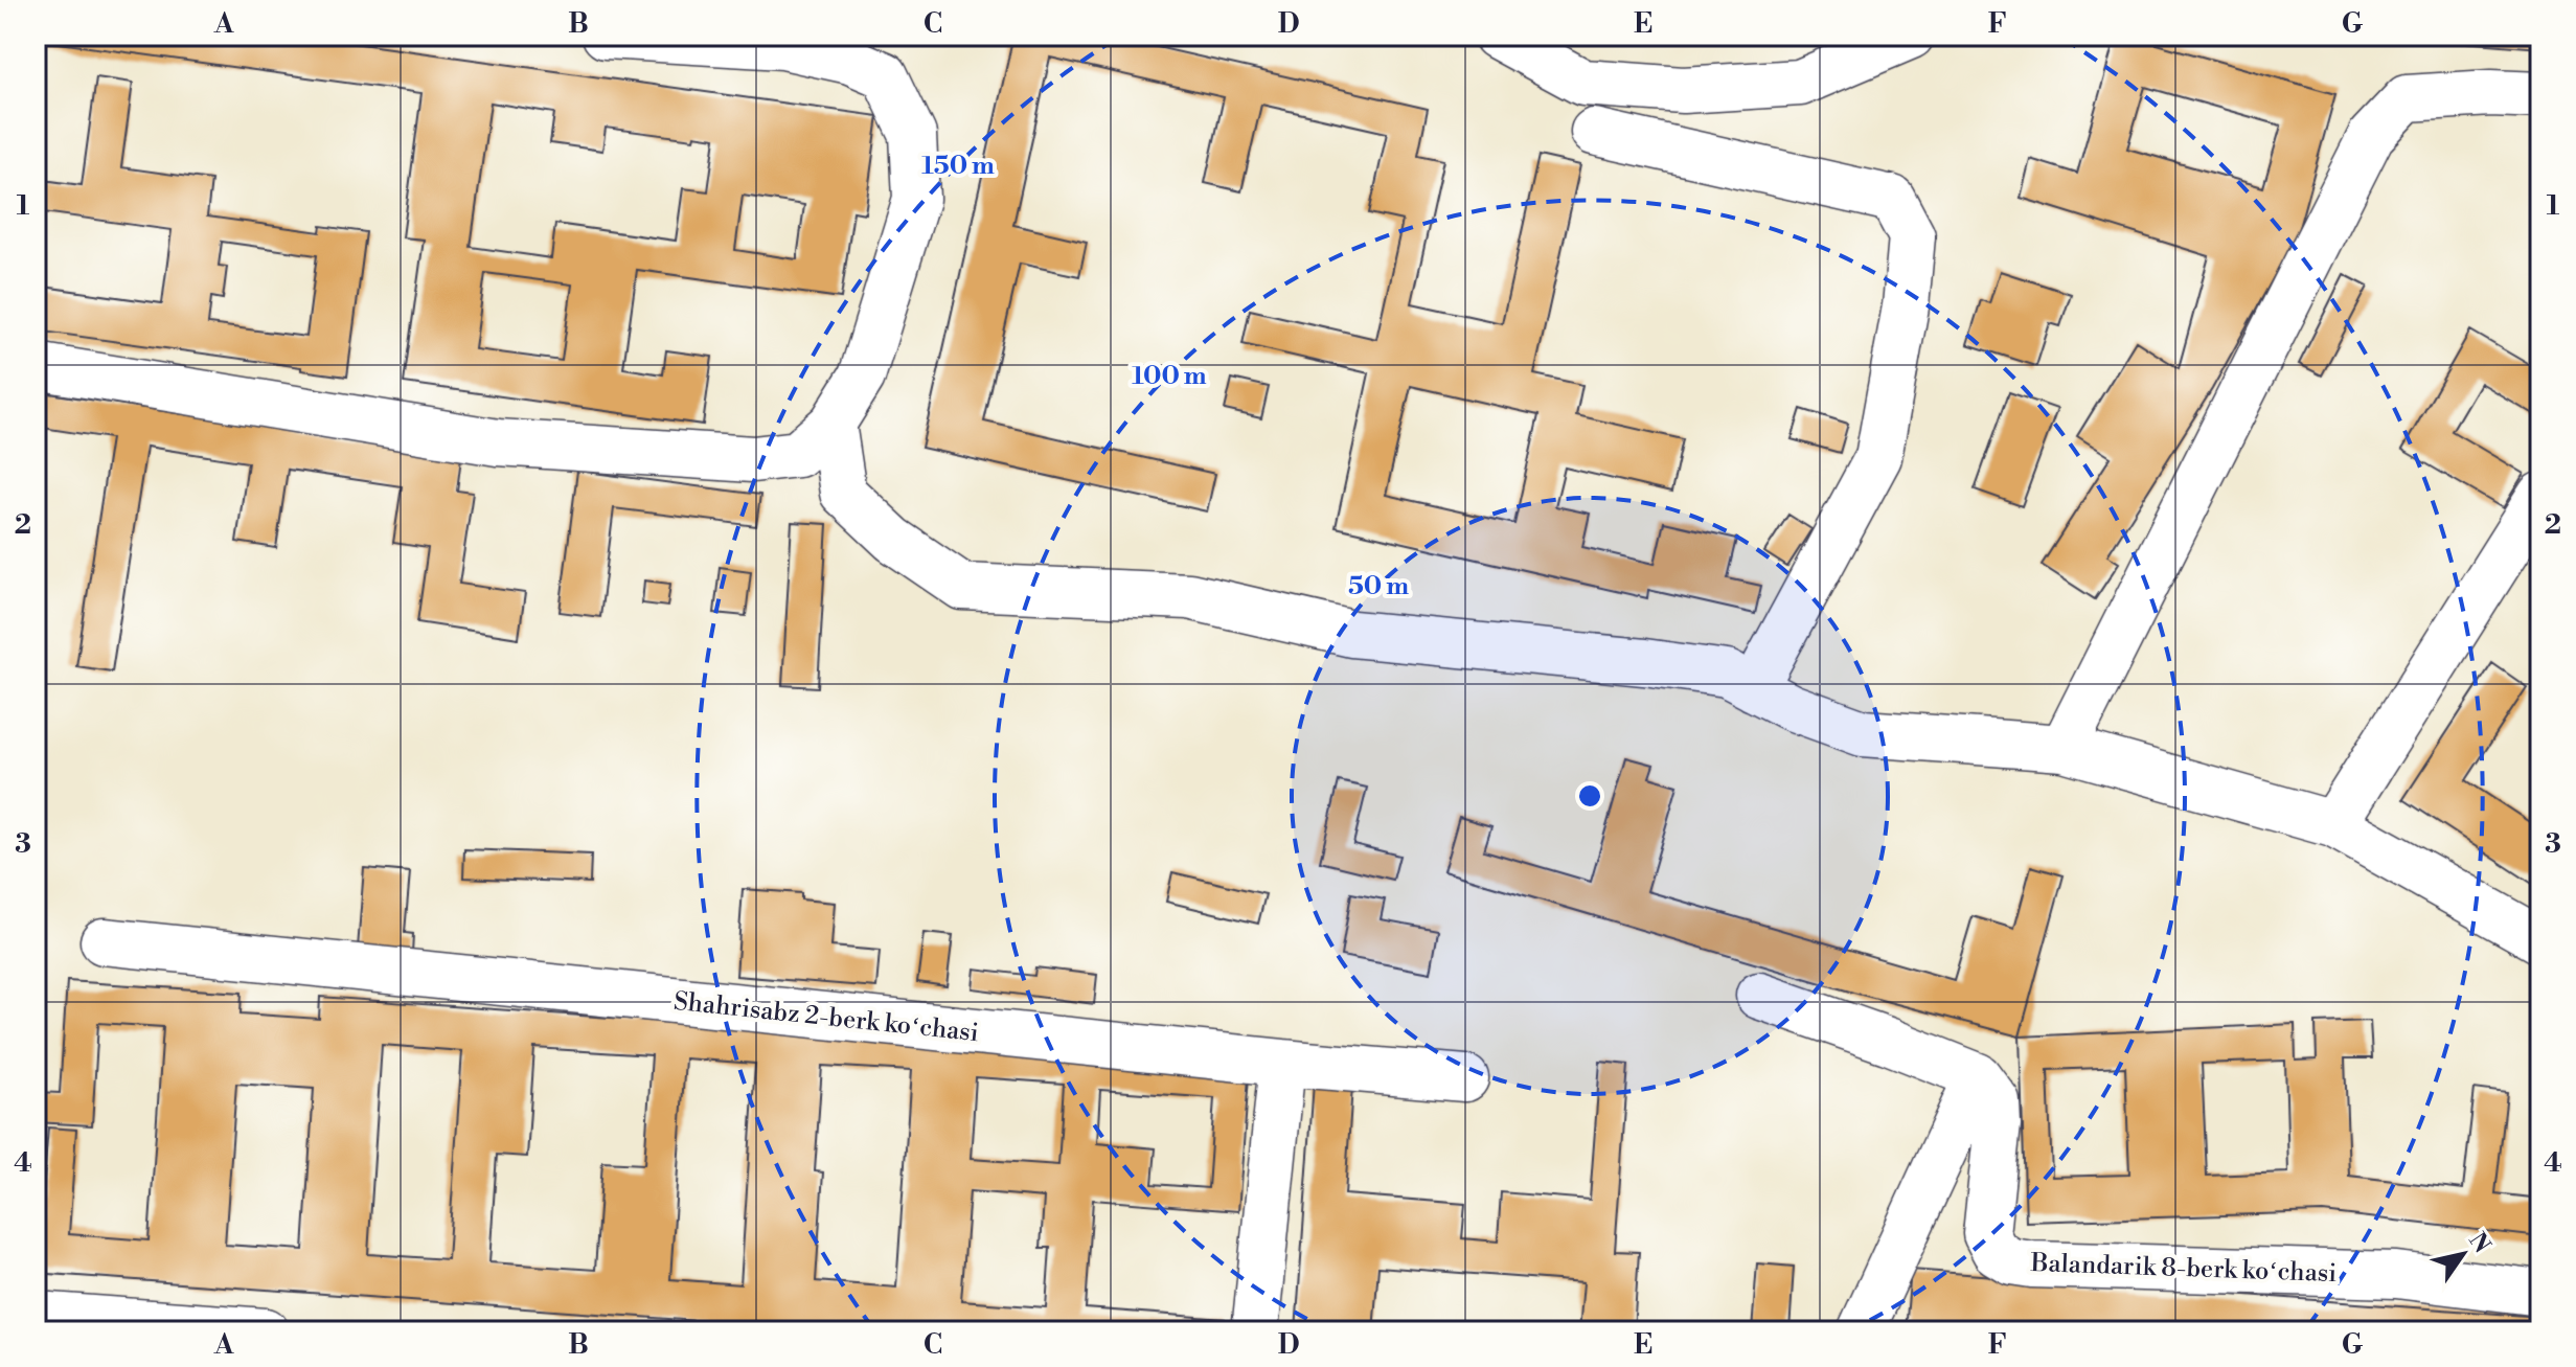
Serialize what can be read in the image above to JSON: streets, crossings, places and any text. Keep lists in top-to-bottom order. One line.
{"streets":{"street":["Shahrisabz 2-berk koʻchasi","Balandarik 8-berk koʻchasi"]},"north":"top right","grid":{"columns":["A","B","C","D","E","F","G"],"rows":["1","2","3","4"]},"rings":["150 m","100 m","50 m"]}
